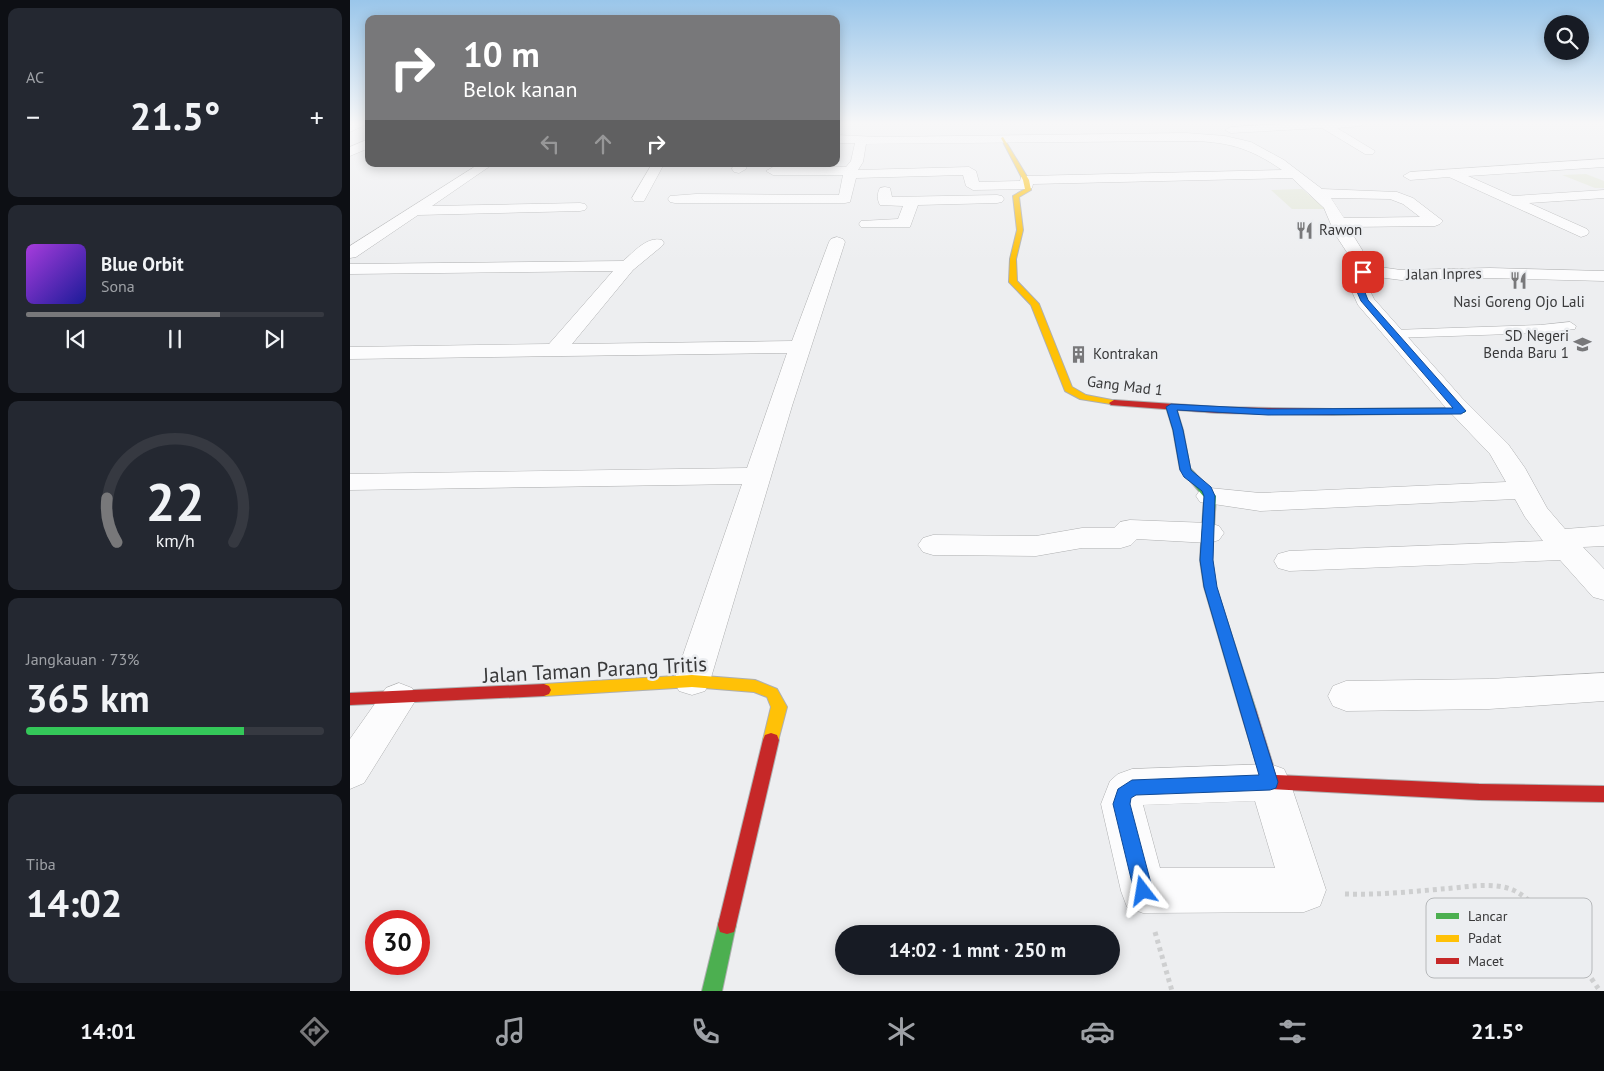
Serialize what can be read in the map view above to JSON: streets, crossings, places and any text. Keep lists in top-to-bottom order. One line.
{"streets":{"street":["Jalan Inpres","Gang Mad 1","Jalan Taman Parang Tritis"]},"places":{"restaurant":["Rawon","Nasi Goreng Ojo Lali"],"school or university":["SD Negeri Benda Baru 1"],"building":["Kontrakan"]},"legend":["Lancar","Padat","Macet"],"page":{"tile":["AC",["Jangkauan · 73%","365 km"],["Tiba","14:02"]],"turn":["10 m","Belok kanan"],"heat":["−","21.5°","+"],"song":["Blue Orbit","Sona"],"limit":"30","trip":"14:02 · 1 mnt · 250 m","tabs":["14:01","21.5°"],"gauge":["22","km/h"]}}
